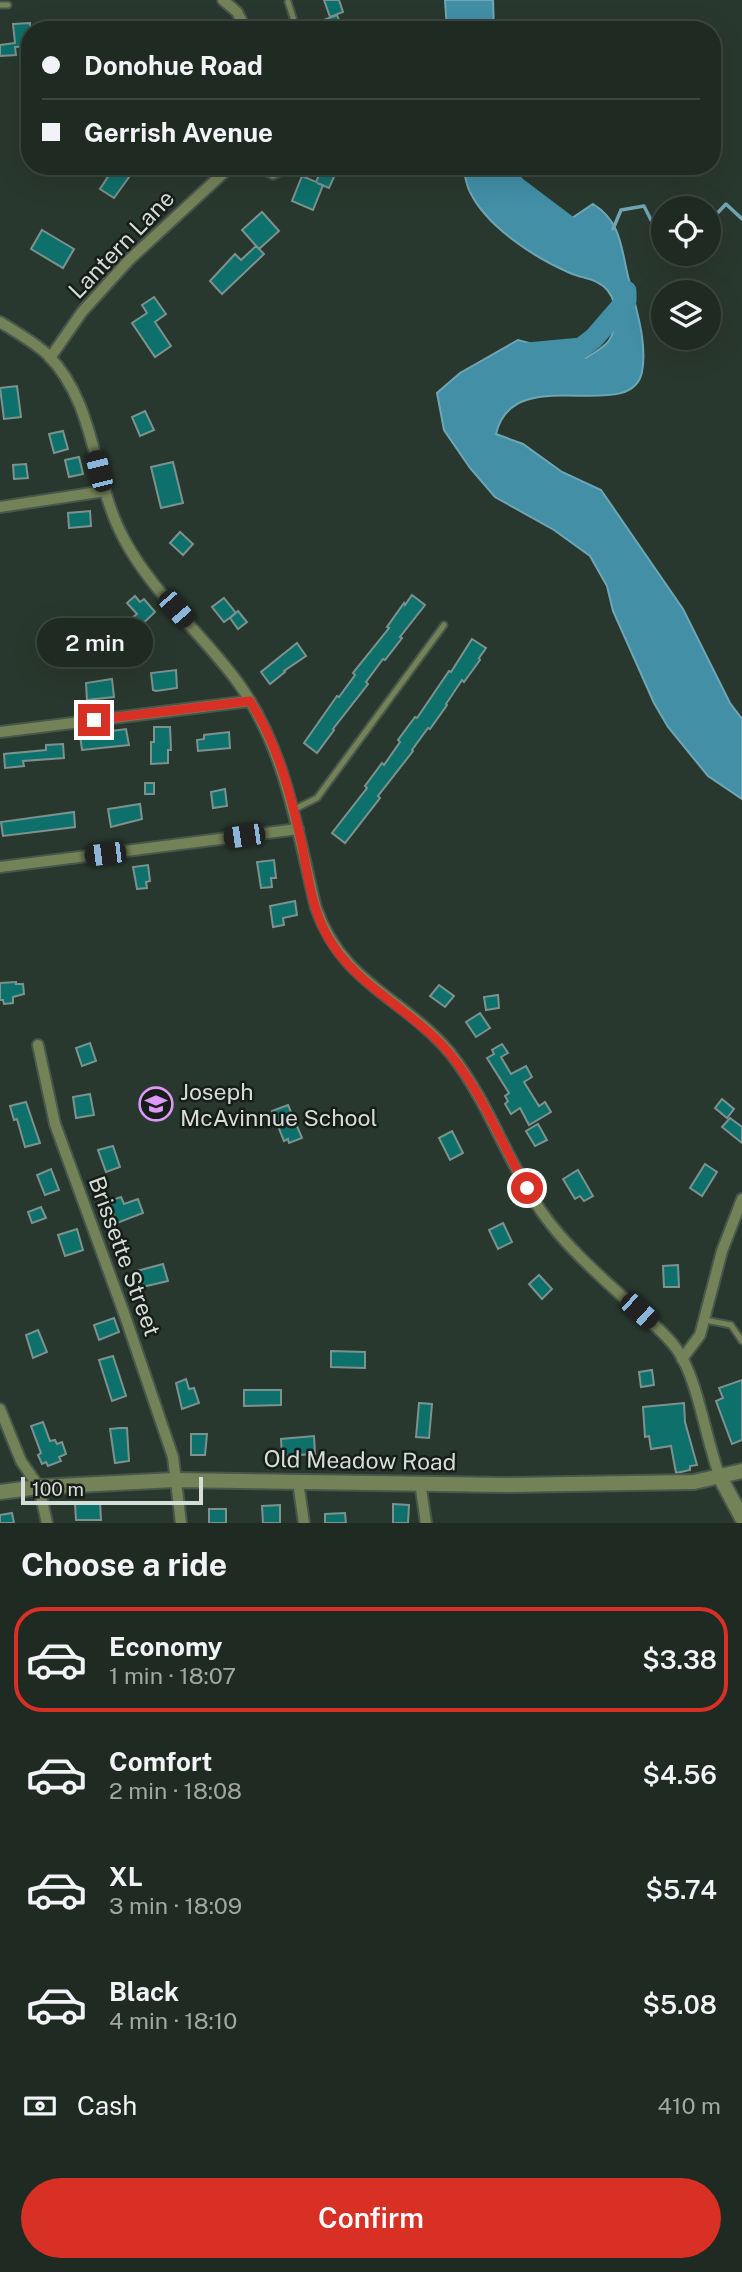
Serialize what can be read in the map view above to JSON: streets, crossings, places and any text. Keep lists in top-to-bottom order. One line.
{"streets":{"street":["Lantern Lane","Brissette Street","Old Meadow Road"]},"crossings":[["Brissette Street","Old Meadow Road"]],"places":{"school or university":["Joseph McAvinnue School"]},"scale_bar":"100 m","page":{"banner":["Donohue Road","Gerrish Avenue"],"bubble":"2 min","scale":"100 m","heading":"Choose a ride","list":[{"name":"Economy","note":"1 min · 18:07","value":"$3.38"},{"name":"Comfort","note":"2 min · 18:08","value":"$4.56"},{"name":"XL","note":"3 min · 18:09","value":"$5.74"},{"name":"Black","note":"4 min · 18:10","value":"$5.08"}],"pay":["Cash","410 m"],"buttons":"Confirm"}}
